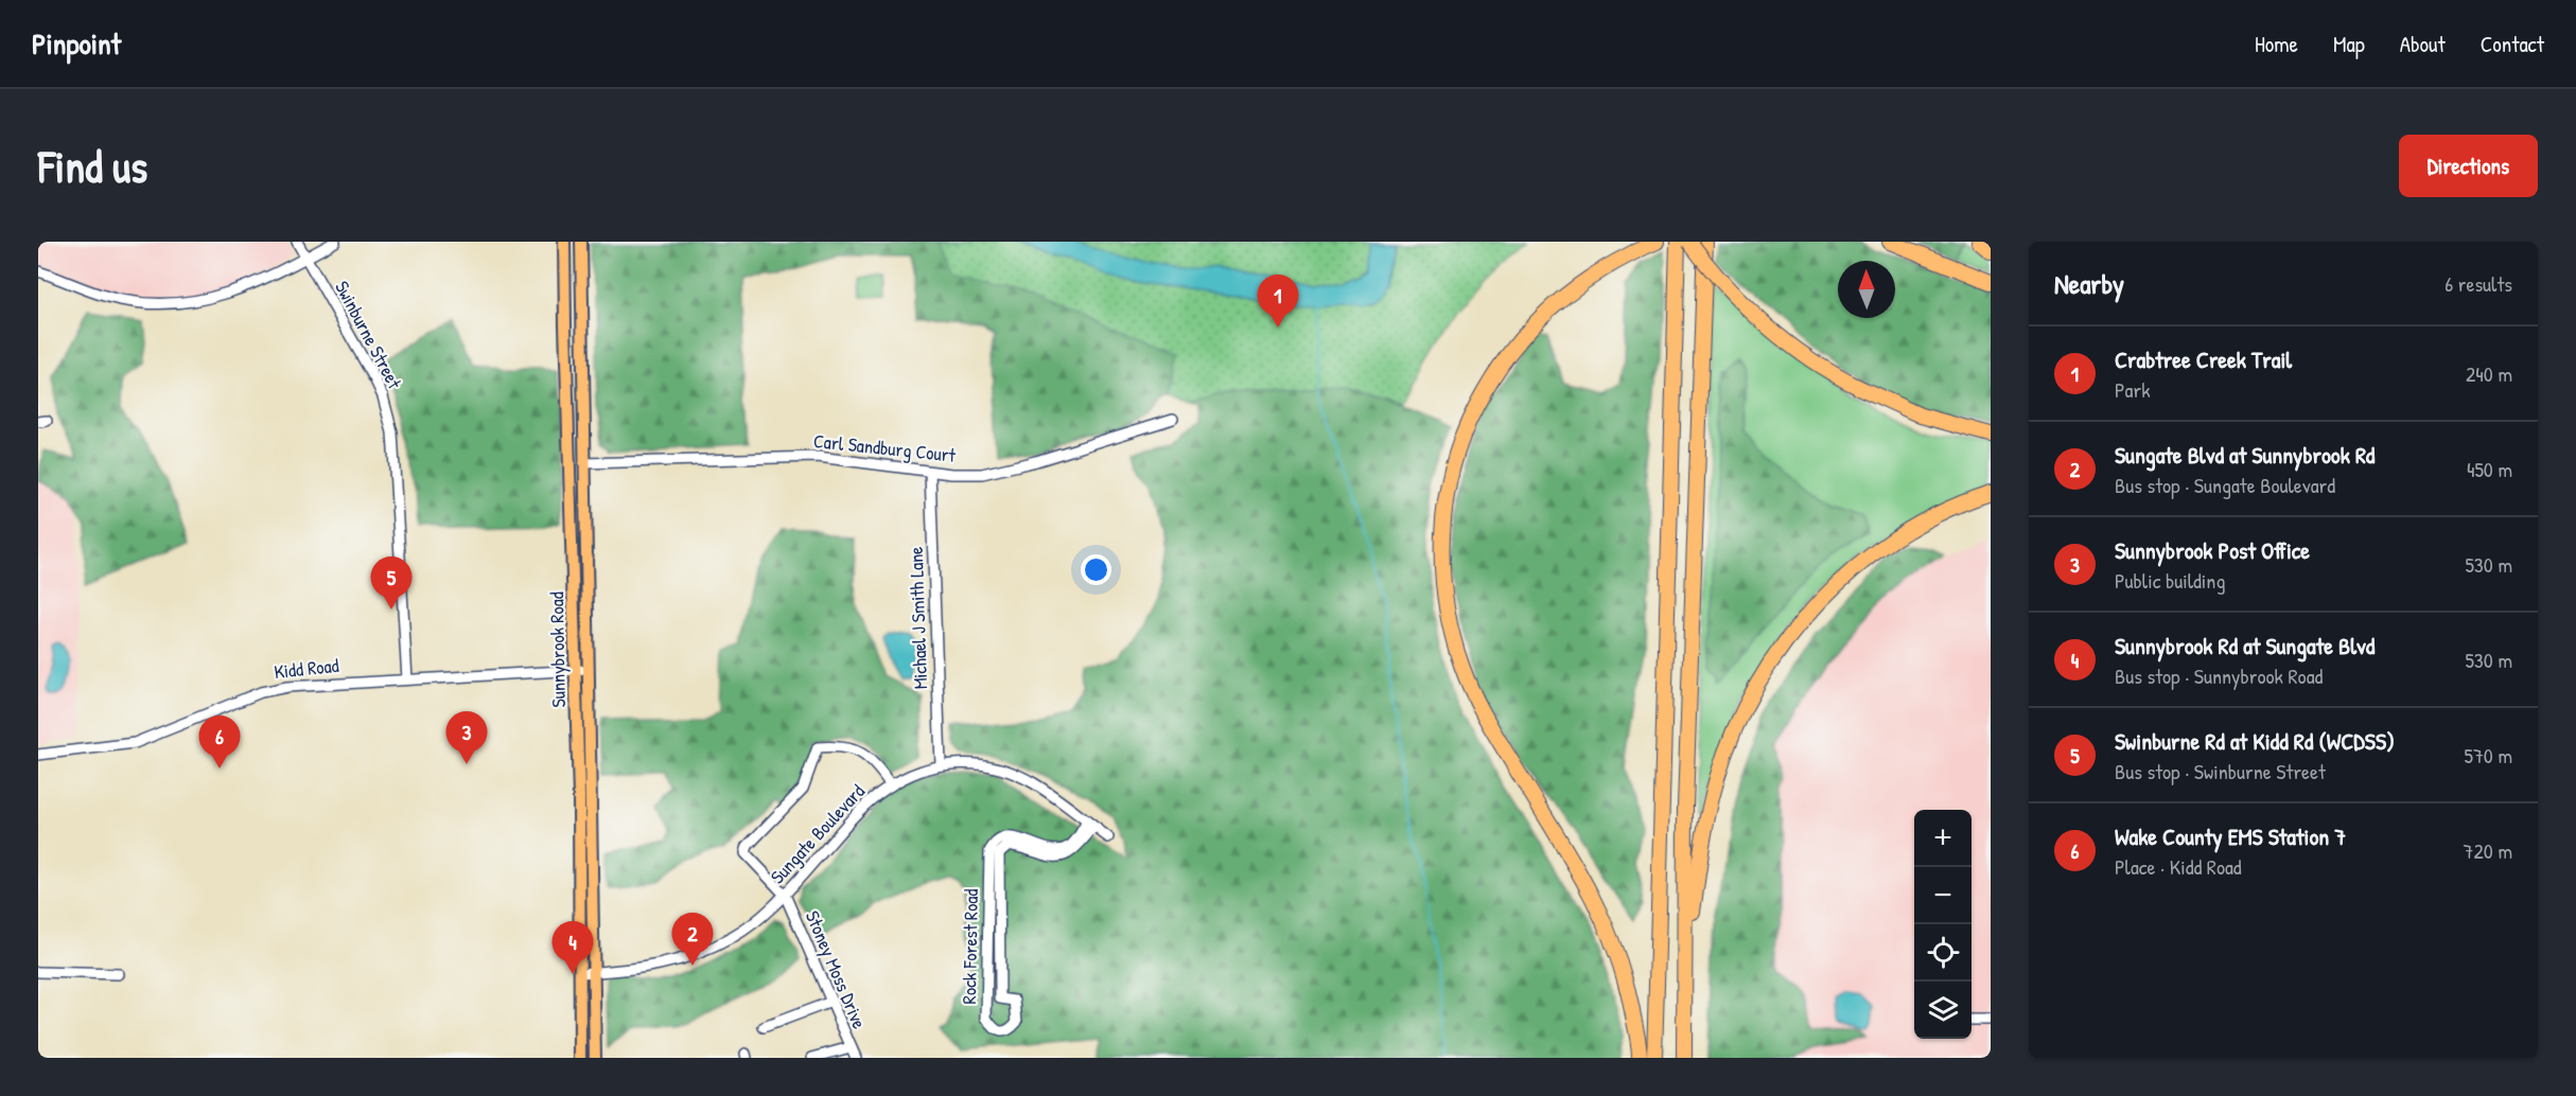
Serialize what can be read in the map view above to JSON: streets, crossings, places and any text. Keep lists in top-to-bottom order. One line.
{"streets":{"main road":["Sunnybrook Road"],"street":["Swinburne Street","Carl Sandburg Court","Michael J Smith Lane","Kidd Road","Sungate Boulevard","Rock Forest Road","Stoney Moss Drive"]},"crossings":[["Swinburne Street","Kidd Road"],["Carl Sandburg Court","Michael J Smith Lane"],["Carl Sandburg Court","Sunnybrook Road"],["Michael J Smith Lane","Sungate Boulevard"],["Sunnybrook Road","Kidd Road"],["Sunnybrook Road","Sungate Boulevard"],["Sungate Boulevard","Rock Forest Road"],["Sungate Boulevard","Stoney Moss Drive"]],"north":"top","page":{"header":"Pinpoint","nav":["Home","Map","About","Contact"],"buttons":"Directions","title":"Find us","heading":["Nearby","6 results"],"pins":["1","5","3","6","2","4"],"list":[{"mark":"1","name":"Crabtree Creek Trail","note":"Park","value":"240 m"},{"mark":"2","name":"Sungate Blvd at Sunnybrook Rd","note":"Bus stop · Sungate Boulevard","value":"450 m"},{"mark":"3","name":"Sunnybrook Post Office","note":"Public building","value":"530 m"},{"mark":"4","name":"Sunnybrook Rd at Sungate Blvd","note":"Bus stop · Sunnybrook Road","value":"530 m"},{"mark":"5","name":"Swinburne Rd at Kidd Rd (WCDSS)","note":"Bus stop · Swinburne Street","value":"570 m"},{"mark":"6","name":"Wake County EMS Station 7","note":"Place · Kidd Road","value":"720 m"}],"map_buttons":["+","−"]}}
